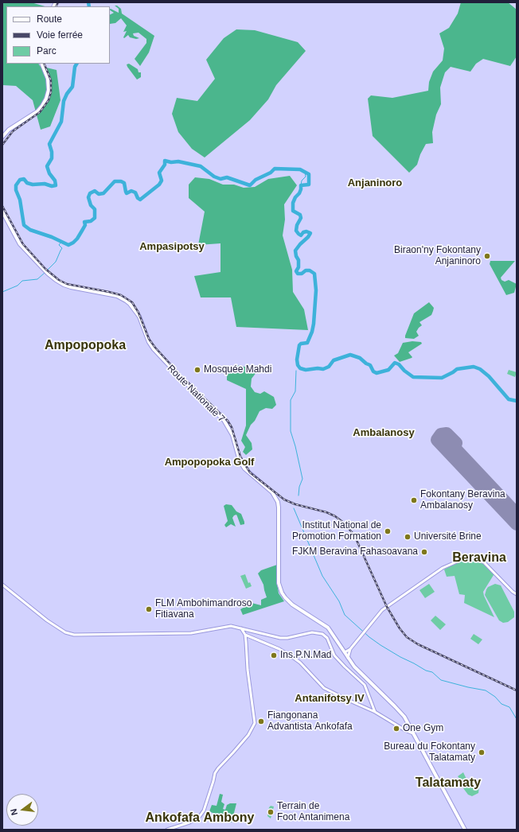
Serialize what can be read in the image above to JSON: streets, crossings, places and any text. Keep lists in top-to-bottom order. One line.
{"streets":{"main road":["Route Nationale 7"]},"districts":["Anjaninoro","Ampasipotsy","Ampopopoka","Ambalanosy","Ampopopoka Golf","Beravina","Antanifotsy IV","Talatamaty","Ankofafa Ambony"],"places":["Biraon'ny Fokontany Anjaninoro","Mosquée Mahdi","Fokontany Beravina Ambalanosy","Institut National de Promotion Formation","Université Brine","FJKM Beravina Fahasoavana","FLM Ambohimandroso Fitiavana","Ins.P.N.Mad","Fiangonana Advantista Ankofafa","One Gym","Bureau du Fokontany Talatamaty","Terrain de Foot Antanimena"],"legend":["Route","Voie ferrée","Parc"],"north":"left"}
